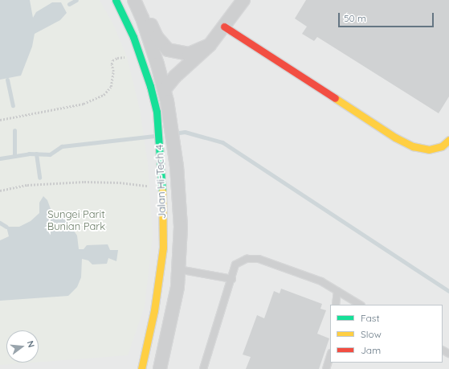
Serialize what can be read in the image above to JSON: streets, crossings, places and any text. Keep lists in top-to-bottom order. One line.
{"streets":{"street":["Jalan Hi-Tech 4"]},"parks":["Sungei Parit Bunian Park"],"legend":["Fast","Slow","Jam"],"scale_bar":"50 m","north":"right"}
